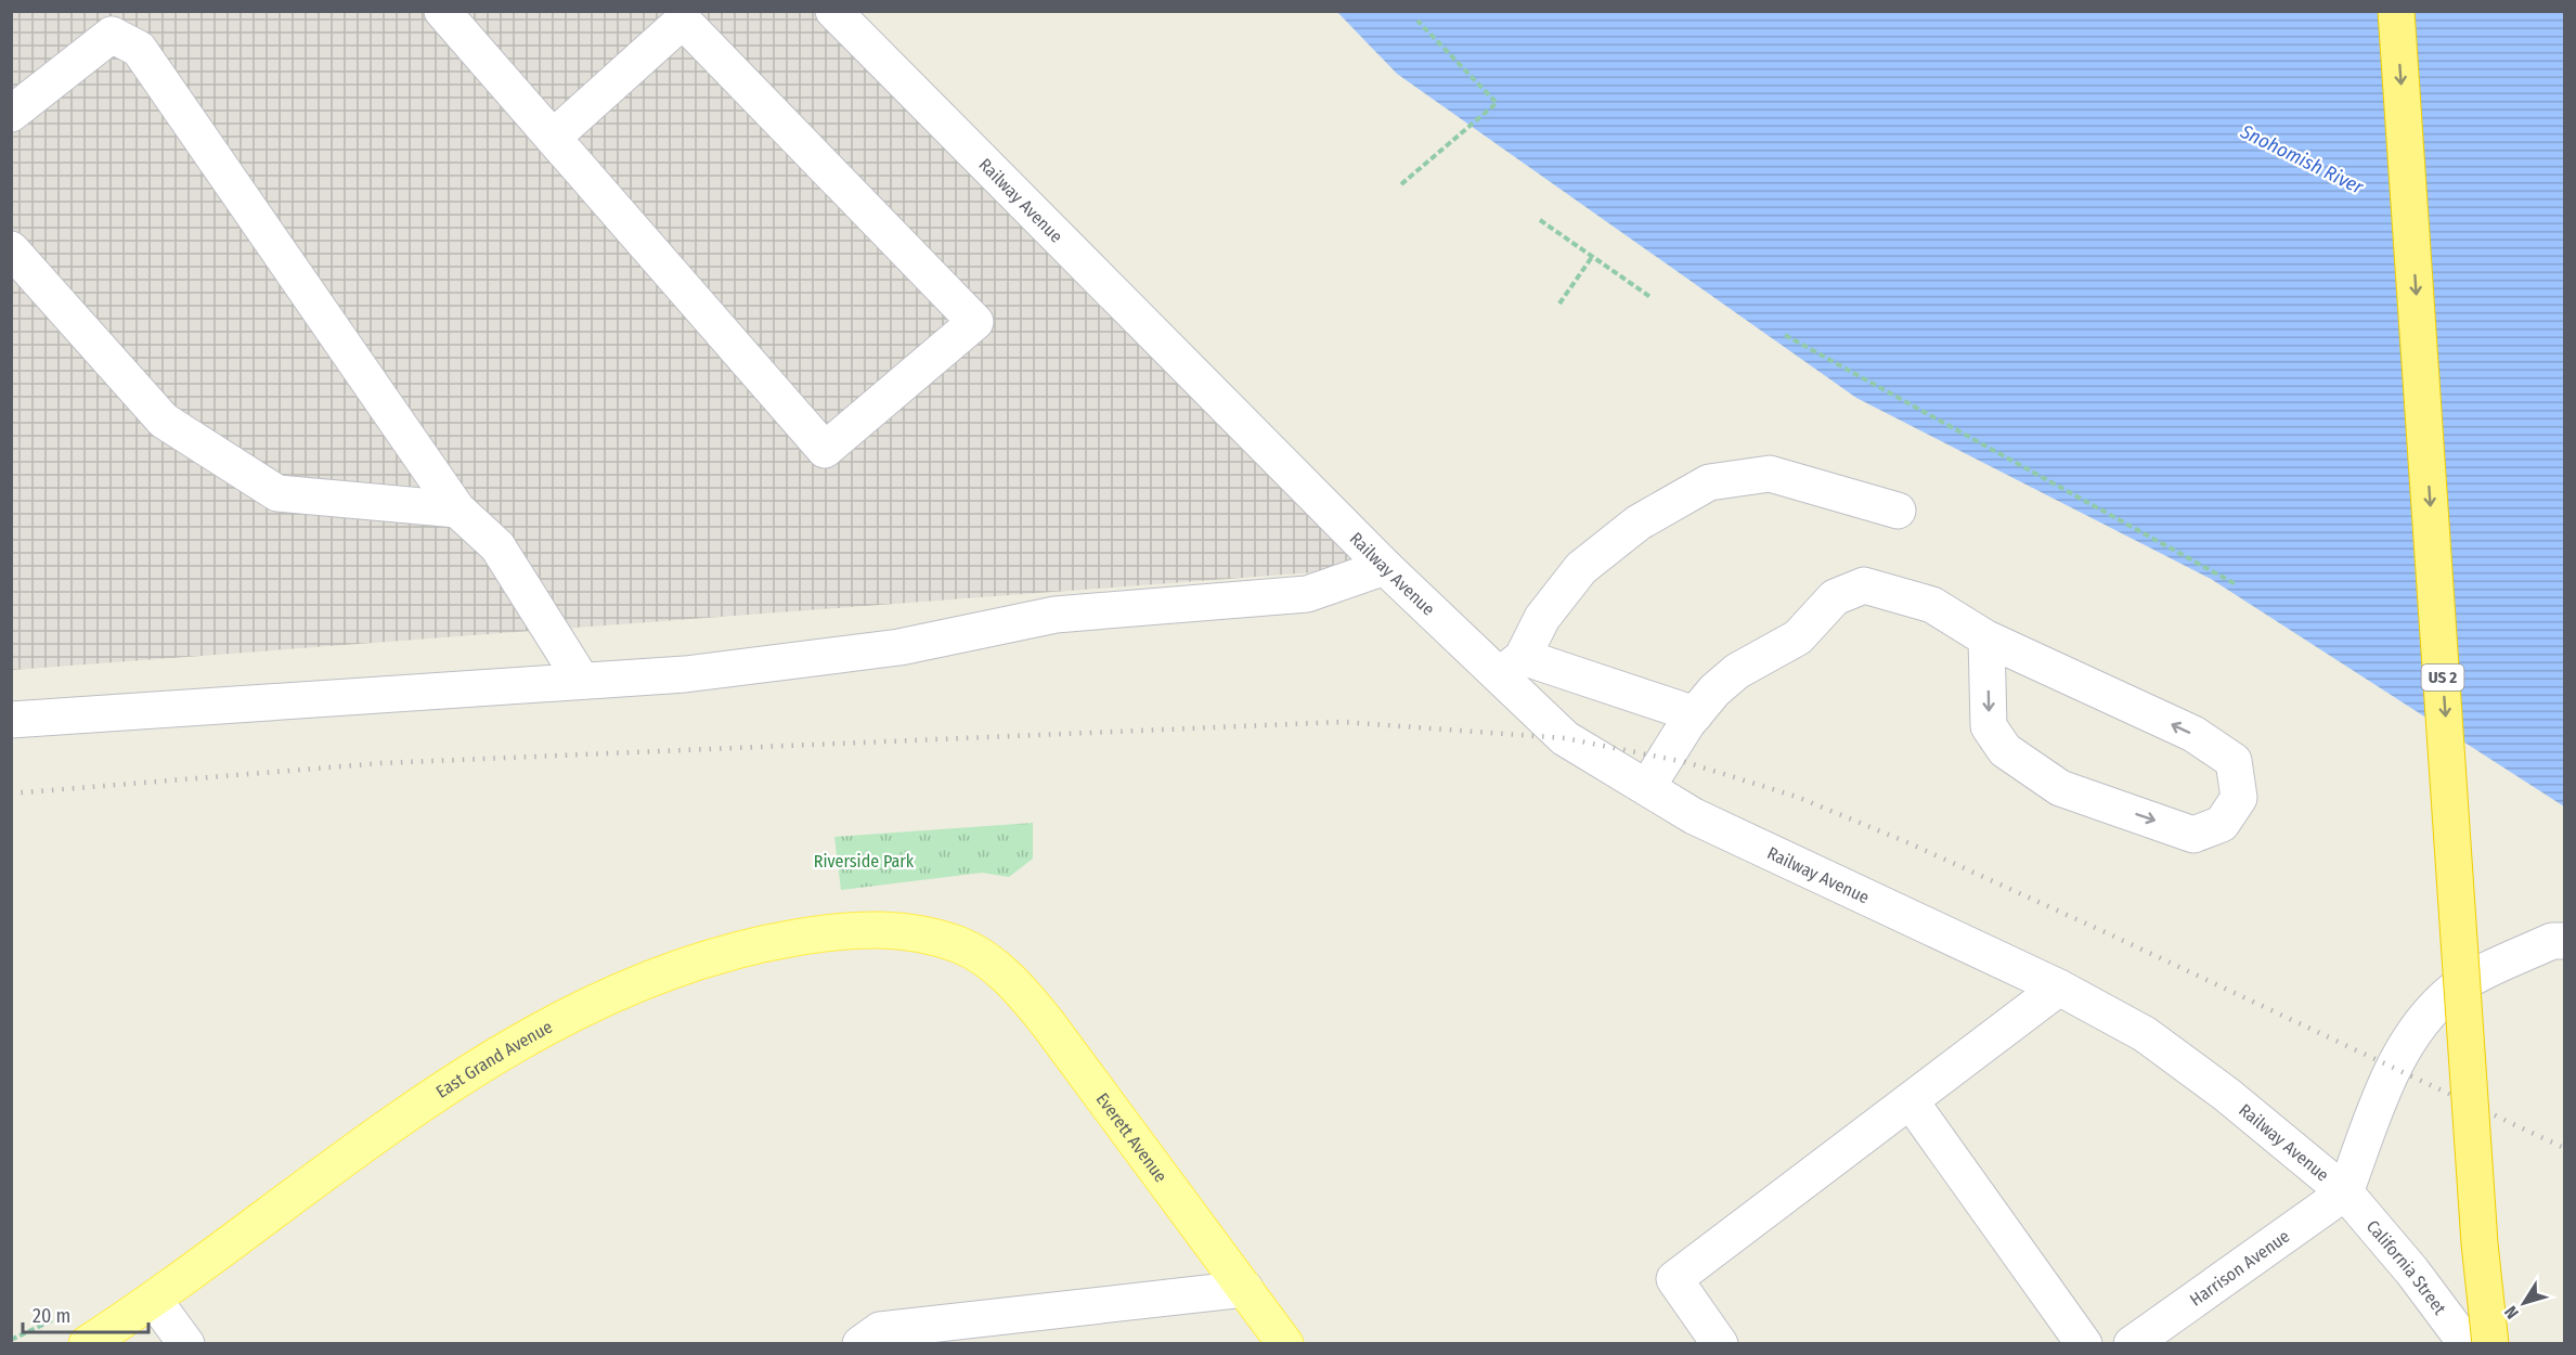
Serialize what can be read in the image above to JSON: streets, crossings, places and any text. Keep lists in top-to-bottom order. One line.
{"streets":{"highway":["US 2"],"main road":["East Grand Avenue","Everett Avenue"],"street":["Railway Avenue","California Street","Harrison Avenue"]},"crossings":[["Railway Avenue","California Street"],["Railway Avenue","Harrison Avenue"],["East Grand Avenue","Everett Avenue"],["California Street","Harrison Avenue"]],"water":["Snohomish River"],"parks":["Riverside Park"],"scale_bar":"20 m","north":"bottom left"}
